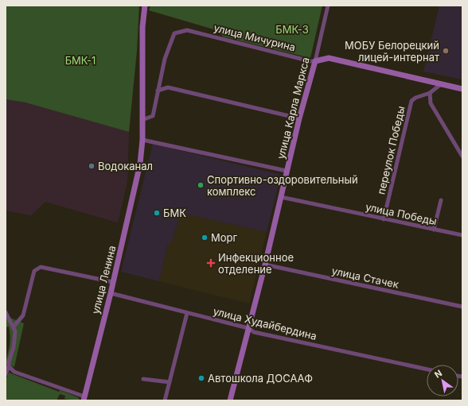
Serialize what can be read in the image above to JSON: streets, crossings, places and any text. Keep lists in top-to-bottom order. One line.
{"streets":{"street":["улица Мичурина","улица Карла Маркса","переулок Победы","улица Победы","улица Стачек","улица Ленина","улица Худайбердина"]},"crossings":[["улица Мичурина","улица Карла Маркса"],["улица Мичурина","переулок Победы"],["улица Мичурина","улица Ленина"],["улица Карла Маркса","улица Победы"],["улица Карла Маркса","улица Стачек"],["улица Карла Маркса","улица Худайбердина"],["переулок Победы","улица Победы"],["улица Ленина","улица Худайбердина"]],"parks":["БМК-3","БМК-1"],"places":{"other":["МОБУ Белорецкий лицей-интернат","Водоканал","Спортивно-оздоровительный комплекс","БМК","Морг","Автошкола ДОСААФ"],"health":["Инфекционное отделение"]},"north":"top left"}
